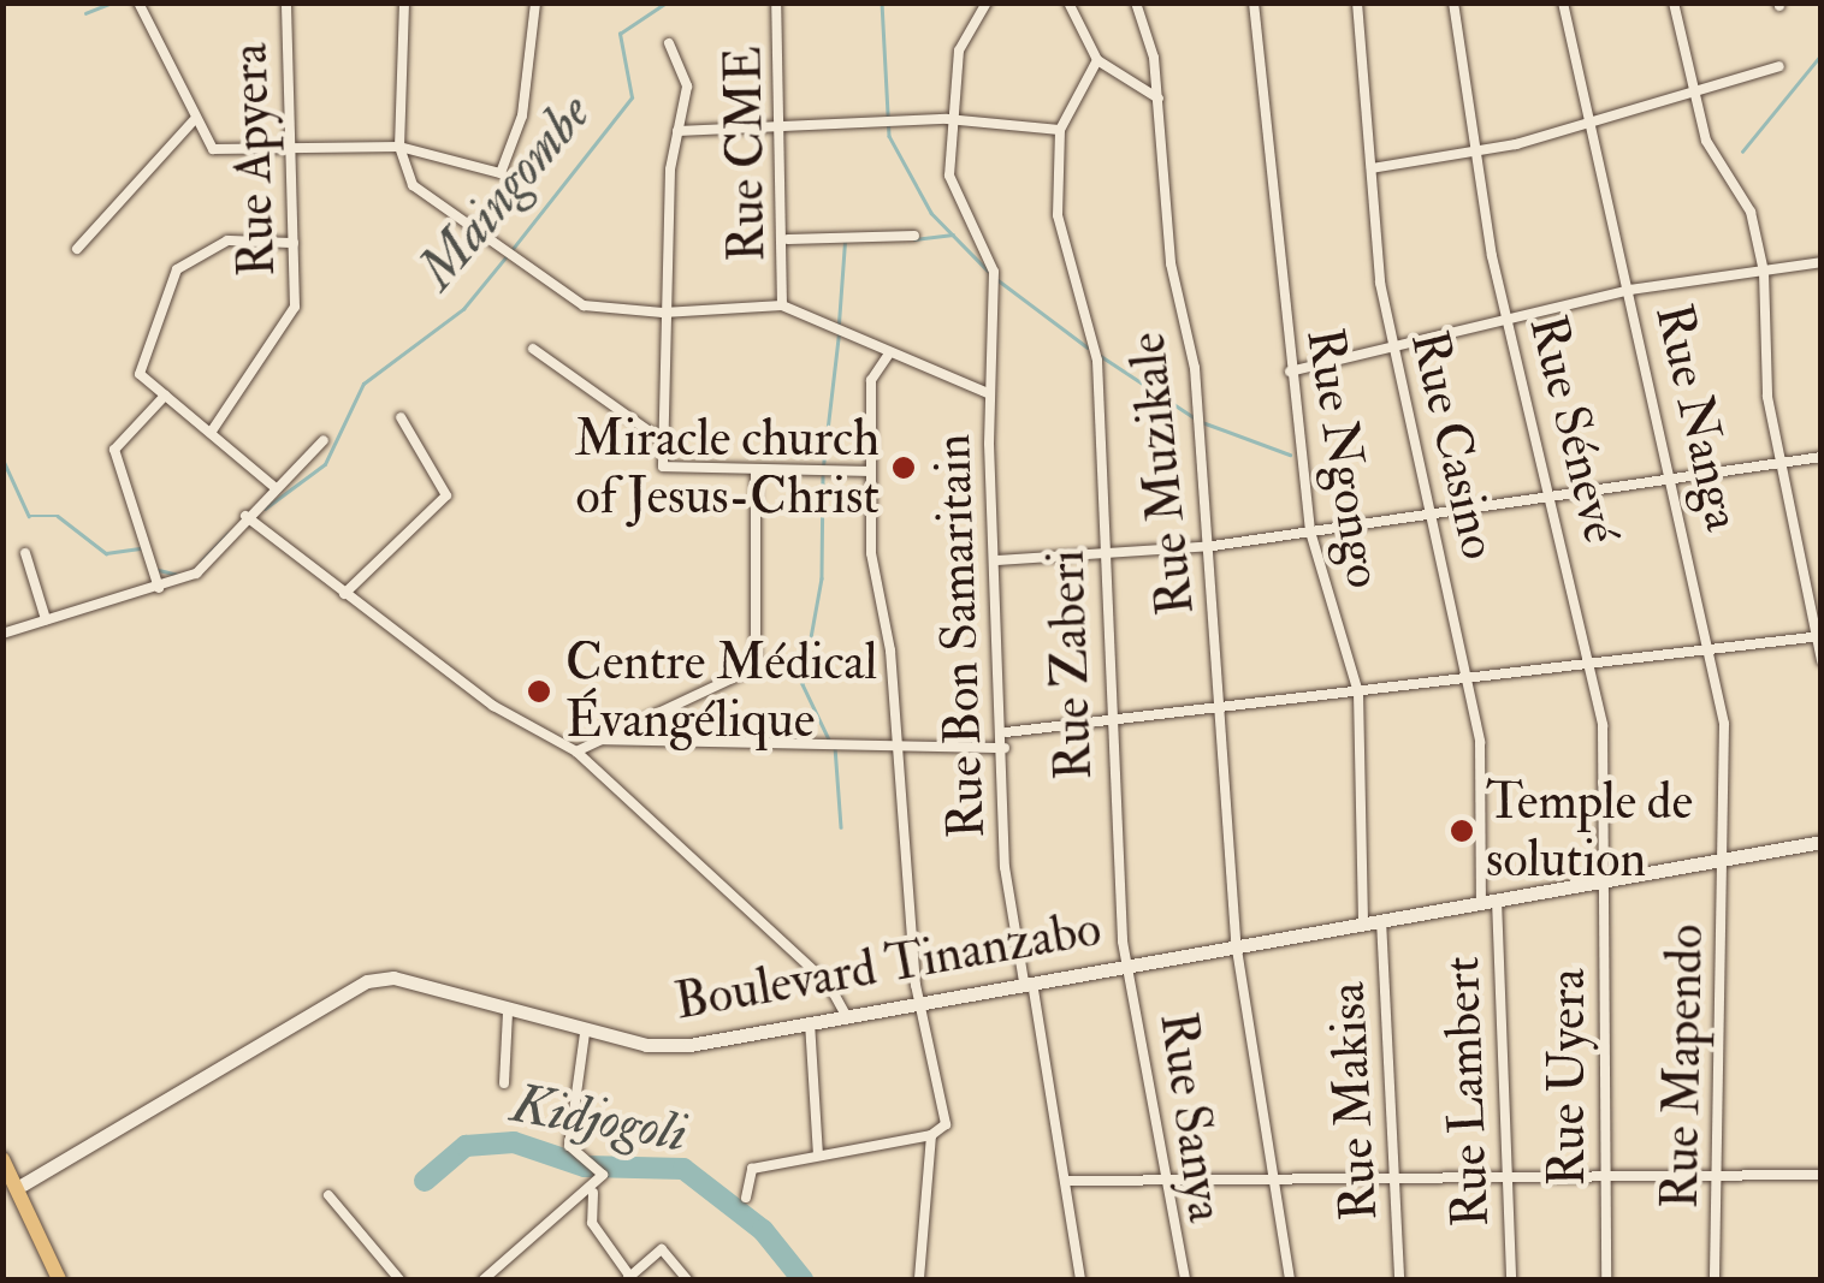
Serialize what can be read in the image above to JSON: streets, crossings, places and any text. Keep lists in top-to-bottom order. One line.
{"streets":{"street":["Rue CME","Rue Apyera","Rue Nanga","Rue Sénevé","Rue Casino","Rue Ngongo","Rue Muzikale","Rue Bon Samaritain","Rue Zaberi","Boulevard Tinanzabo","Rue Mapendo","Rue Uyera","Rue Lambert","Rue Makisa","Rue Sanya"]},"crossings":[["Rue CME","Rue Bon Samaritain"],["Rue Nanga","Boulevard Tinanzabo"],["Rue Nanga","Rue Mapendo"],["Rue Sénevé","Boulevard Tinanzabo"],["Rue Sénevé","Rue Uyera"],["Rue Casino","Boulevard Tinanzabo"],["Rue Casino","Rue Lambert"],["Rue Ngongo","Boulevard Tinanzabo"],["Rue Muzikale","Boulevard Tinanzabo"],["Rue Bon Samaritain","Boulevard Tinanzabo"],["Rue Zaberi","Boulevard Tinanzabo"],["Rue Zaberi","Rue Sanya"],["Boulevard Tinanzabo","Rue Mapendo"],["Boulevard Tinanzabo","Rue Uyera"],["Boulevard Tinanzabo","Rue Lambert"],["Boulevard Tinanzabo","Rue Makisa"],["Boulevard Tinanzabo","Rue Sanya"]],"water":["Maingombe","Kidjogoli"],"places":["Miracle church of Jesus-Christ","Centre Médical Évangélique","Temple de solution"]}
